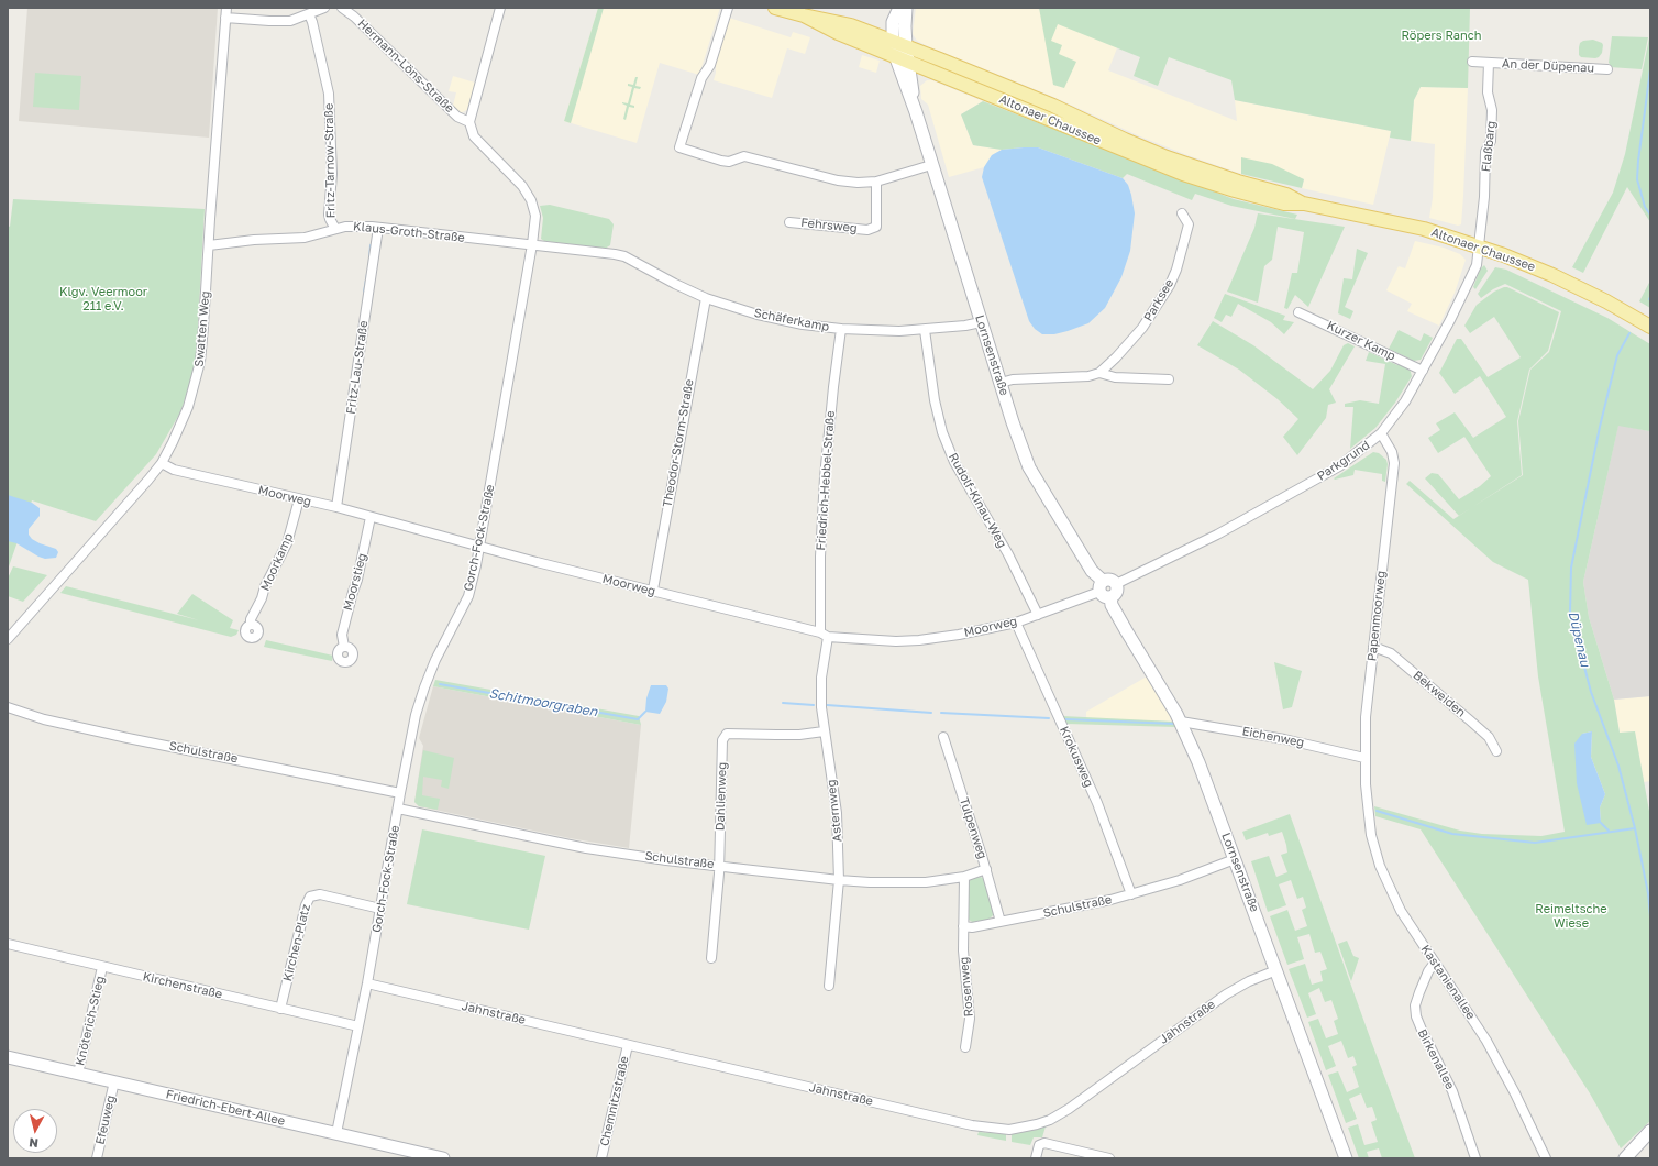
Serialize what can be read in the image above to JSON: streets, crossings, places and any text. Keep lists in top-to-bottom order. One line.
{"streets":{"main road":["Altonaer Chaussee"],"street":["Hermann-Löns-Straße","An der Düpenau","Flaßbarg","Fritz-Tarnow-Straße","Fehrsweg","Klaus-Groth-Straße","Parksee","Schäferkamp","Swatten Weg","Kurzer Kamp","Lornsenstraße","Fritz-Lau-Straße","Theodor-Storm-Straße","Parkgrund","Friedrich-Hebbel-Straße","Moorweg","Rudolf-Kinau-Weg","Gorch-Fock-Straße","Moorkamp","Moorstieg","Papenmoorweg","Bekweiden","Eichenweg","Schulstraße","Krokusweg","Dahlienweg","Asternweg","Tulpenweg","Kirchen-Platz","Kastanienallee","Kirchenstraße","Rosenweg","Jahnstraße","Knöterich-Stieg","Birkenallee","Chemnitzstraße","Friedrich-Ebert-Allee","Efeuweg"]},"crossings":[["Hermann-Löns-Straße","Gorch-Fock-Straße"],["An der Düpenau","Flaßbarg"],["Altonaer Chaussee","Flaßbarg"],["Altonaer Chaussee","Lornsenstraße"],["Altonaer Chaussee","Parkgrund"],["Flaßbarg","Parkgrund"],["Fritz-Tarnow-Straße","Klaus-Groth-Straße"],["Klaus-Groth-Straße","Schäferkamp"],["Klaus-Groth-Straße","Swatten Weg"],["Klaus-Groth-Straße","Fritz-Lau-Straße"],["Klaus-Groth-Straße","Gorch-Fock-Straße"],["Schäferkamp","Lornsenstraße"],["Schäferkamp","Theodor-Storm-Straße"],["Schäferkamp","Friedrich-Hebbel-Straße"],["Schäferkamp","Rudolf-Kinau-Weg"],["Swatten Weg","Moorweg"],["Kurzer Kamp","Parkgrund"],["Lornsenstraße","Moorweg"],["Lornsenstraße","Eichenweg"],["Lornsenstraße","Schulstraße"],["Lornsenstraße","Jahnstraße"],["Fritz-Lau-Straße","Moorweg"],["Theodor-Storm-Straße","Moorweg"],["Parkgrund","Papenmoorweg"],["Friedrich-Hebbel-Straße","Moorweg"],["Friedrich-Hebbel-Straße","Asternweg"],["Moorweg","Rudolf-Kinau-Weg"],["Moorweg","Gorch-Fock-Straße"],["Moorweg","Moorkamp"],["Moorweg","Moorstieg"],["Moorweg","Krokusweg"],["Moorweg","Asternweg"],["Gorch-Fock-Straße","Schulstraße"],["Gorch-Fock-Straße","Kirchen-Platz"],["Gorch-Fock-Straße","Kirchenstraße"],["Gorch-Fock-Straße","Jahnstraße"],["Gorch-Fock-Straße","Friedrich-Ebert-Allee"],["Papenmoorweg","Bekweiden"],["Papenmoorweg","Eichenweg"],["Papenmoorweg","Kastanienallee"],["Schulstraße","Krokusweg"],["Schulstraße","Dahlienweg"],["Schulstraße","Asternweg"],["Schulstraße","Tulpenweg"],["Schulstraße","Rosenweg"],["Dahlienweg","Asternweg"],["Kirchen-Platz","Kirchenstraße"],["Kastanienallee","Birkenallee"],["Kirchenstraße","Knöterich-Stieg"],["Jahnstraße","Chemnitzstraße"],["Knöterich-Stieg","Friedrich-Ebert-Allee"],["Friedrich-Ebert-Allee","Efeuweg"]],"water":["Düpenau","Schitmoorgraben"],"parks":["Röpers Ranch","Klgv. Veermoor 211 e.V.","Reimeltsche Wiese"],"north":"bottom"}
